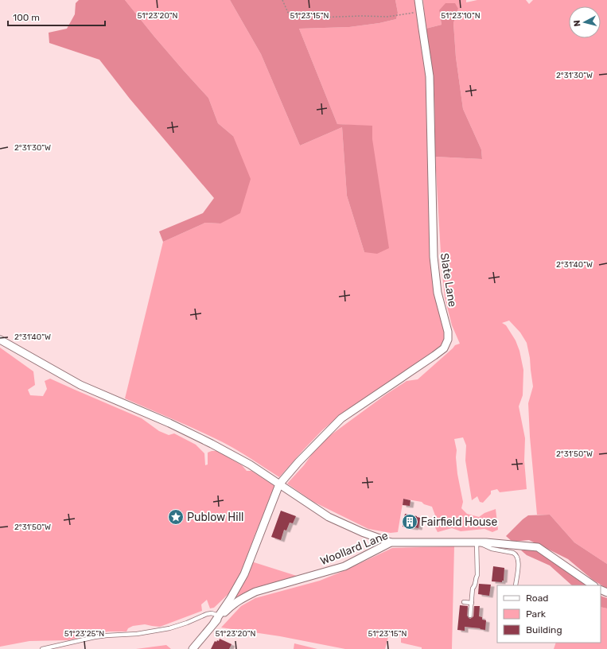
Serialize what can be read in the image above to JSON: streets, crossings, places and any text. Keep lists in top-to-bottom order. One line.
{"streets":{"street":["Slate Lane","Woollard Lane"]},"crossings":[["Slate Lane","Woollard Lane"]],"places":{"place":["Publow Hill"],"building":["Fairfield House"]},"legend":["Road","Park","Building"],"scale_bar":"100 m","north":"left","coordinates":["51°23'20\"N","51°23'15\"N","51°23'10\"N","2°31'30\"W","2°31'40\"W","2°31'50\"W","51°23'25\"N"]}
